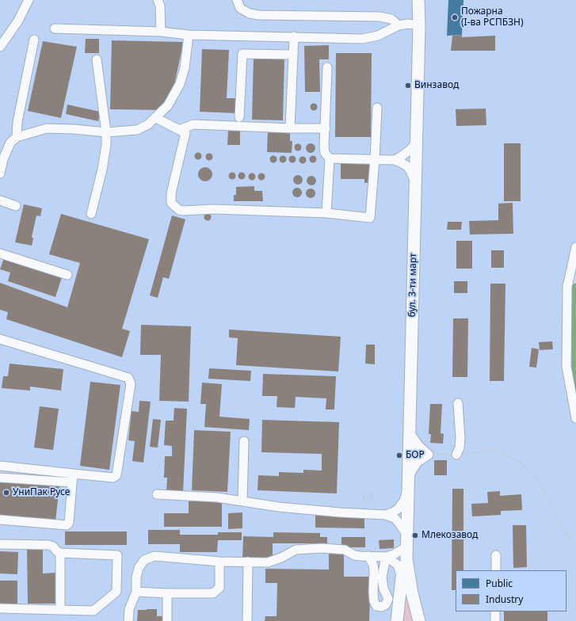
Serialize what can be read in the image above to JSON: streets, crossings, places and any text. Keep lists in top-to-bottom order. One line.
{"streets":{"main road":["бул. 3-ти март"]},"places":["Пожарна (I-ва РСПБЗН)","Винзавод","БОР","УниПак Русе","Млекозавод"],"legend":["Public","Industry"]}
